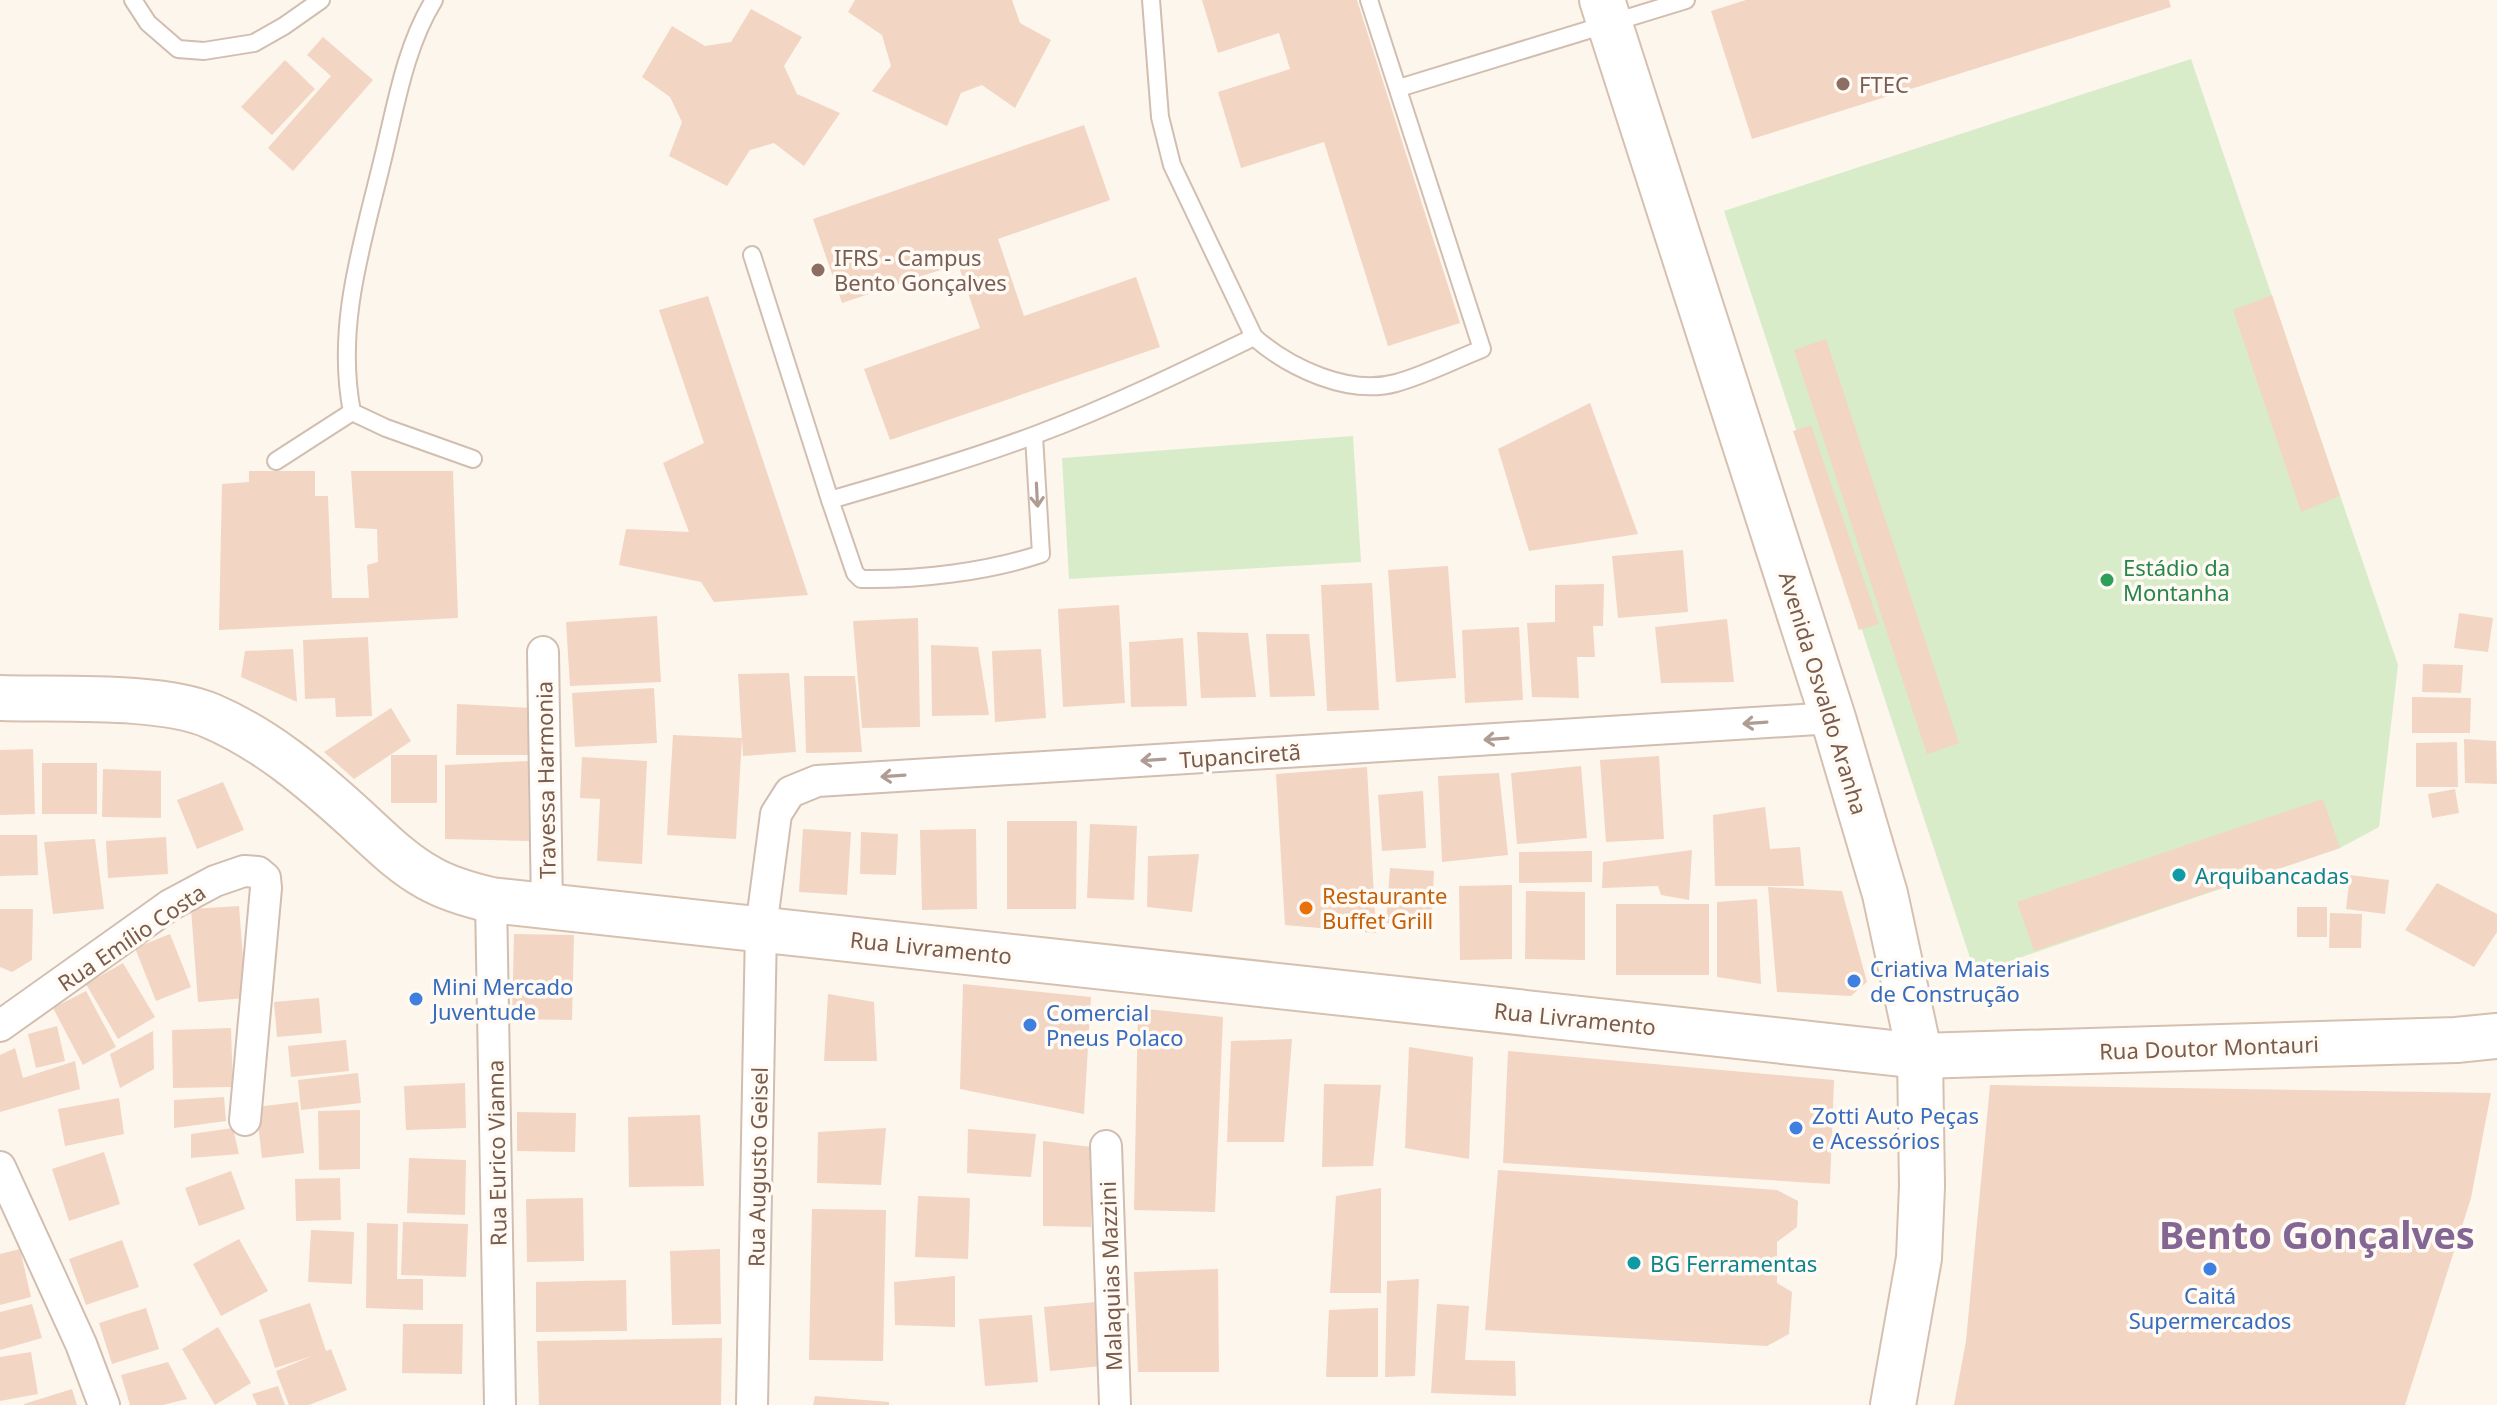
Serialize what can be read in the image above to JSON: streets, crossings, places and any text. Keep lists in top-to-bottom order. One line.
{"streets":{"main road":["Avenida Osvaldo Aranha","Rua Livramento","Rua Doutor Montauri"],"street":["Tupanciretã","Travessa Harmonia","Rua Emílio Costa","Rua Eurico Vianna","Rua Augusto Geisel","Malaquias Mazzini"]},"crossings":[["Avenida Osvaldo Aranha","Tupanciretã"],["Avenida Osvaldo Aranha","Rua Livramento"],["Avenida Osvaldo Aranha","Rua Doutor Montauri"],["Tupanciretã","Rua Livramento"],["Tupanciretã","Rua Augusto Geisel"],["Travessa Harmonia","Rua Livramento"],["Rua Livramento","Rua Doutor Montauri"],["Rua Livramento","Rua Eurico Vianna"],["Rua Livramento","Rua Augusto Geisel"]],"one_way":["Tupanciretã"],"districts":["Bento Gonçalves"],"places":["FTEC","IFRS - Campus Bento Gonçalves","Estádio da Montanha","Arquibancadas","Restaurante Buffet Grill","Criativa Materiais de Construção","Mini Mercado Juventude","Comercial Pneus Polaco","Zotti Auto Peças e Acessórios","BG Ferramentas","Caitá Supermercados"]}
